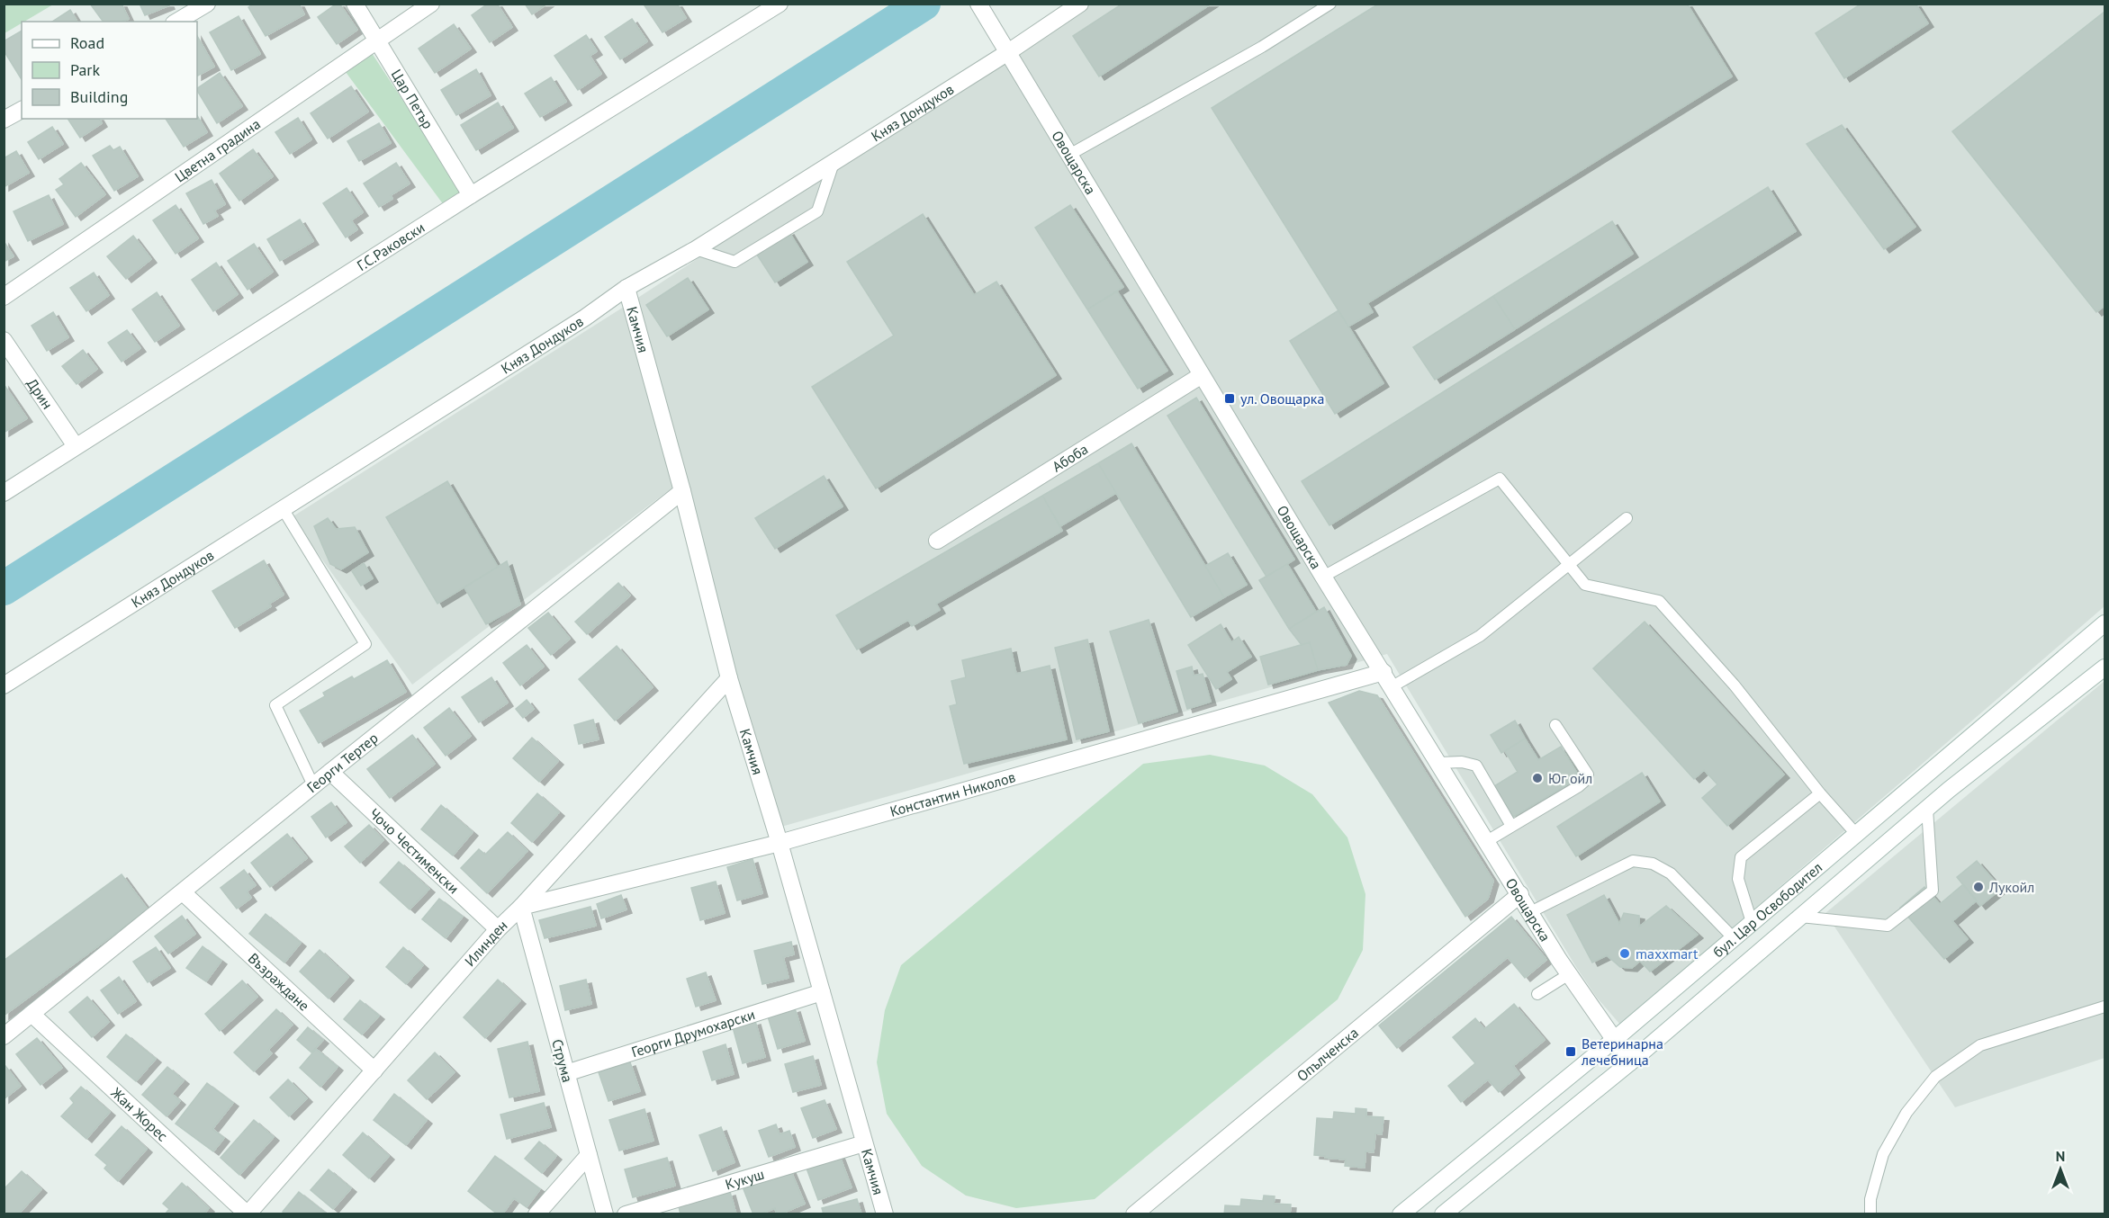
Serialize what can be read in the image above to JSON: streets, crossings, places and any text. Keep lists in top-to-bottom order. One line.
{"streets":{"street":["Цар Петър","Княз Дондуков","Цветна градина","Овощарска","Г.С.Раковски","Камчия","Дрин","Абоба","Георги Тертер","Константин Николов","Чочо Честименски","бул. Цар Освободител","Илинден","Възраждане","Георги Друмохарски","Опълченска","Струма","Жан Жорес","Кукуш"]},"crossings":[["Цар Петър","Цветна градина"],["Цар Петър","Г.С.Раковски"],["Княз Дондуков","Овощарска"],["Княз Дондуков","Камчия"],["Овощарска","Абоба"],["Овощарска","Константин Николов"],["Овощарска","бул. Цар Освободител"],["Овощарска","Опълченска"],["Г.С.Раковски","Дрин"],["Камчия","Георги Тертер"],["Камчия","Константин Николов"],["Камчия","Илинден"],["Камчия","Георги Друмохарски"],["Камчия","Кукуш"],["Георги Тертер","Чочо Честименски"],["Георги Тертер","Възраждане"],["Георги Тертер","Жан Жорес"],["Константин Николов","Илинден"],["Константин Николов","Струма"],["Чочо Честименски","Илинден"],["Илинден","Възраждане"],["Илинден","Струма"],["Илинден","Жан Жорес"],["Георги Друмохарски","Струма"]],"places":{"transit":["ул. Овощарка","Ветеринарна лечебница"],"other":["Юг ойл","Лукойл","maxxmart"]},"legend":["Road","Park","Building"],"north":"top"}
